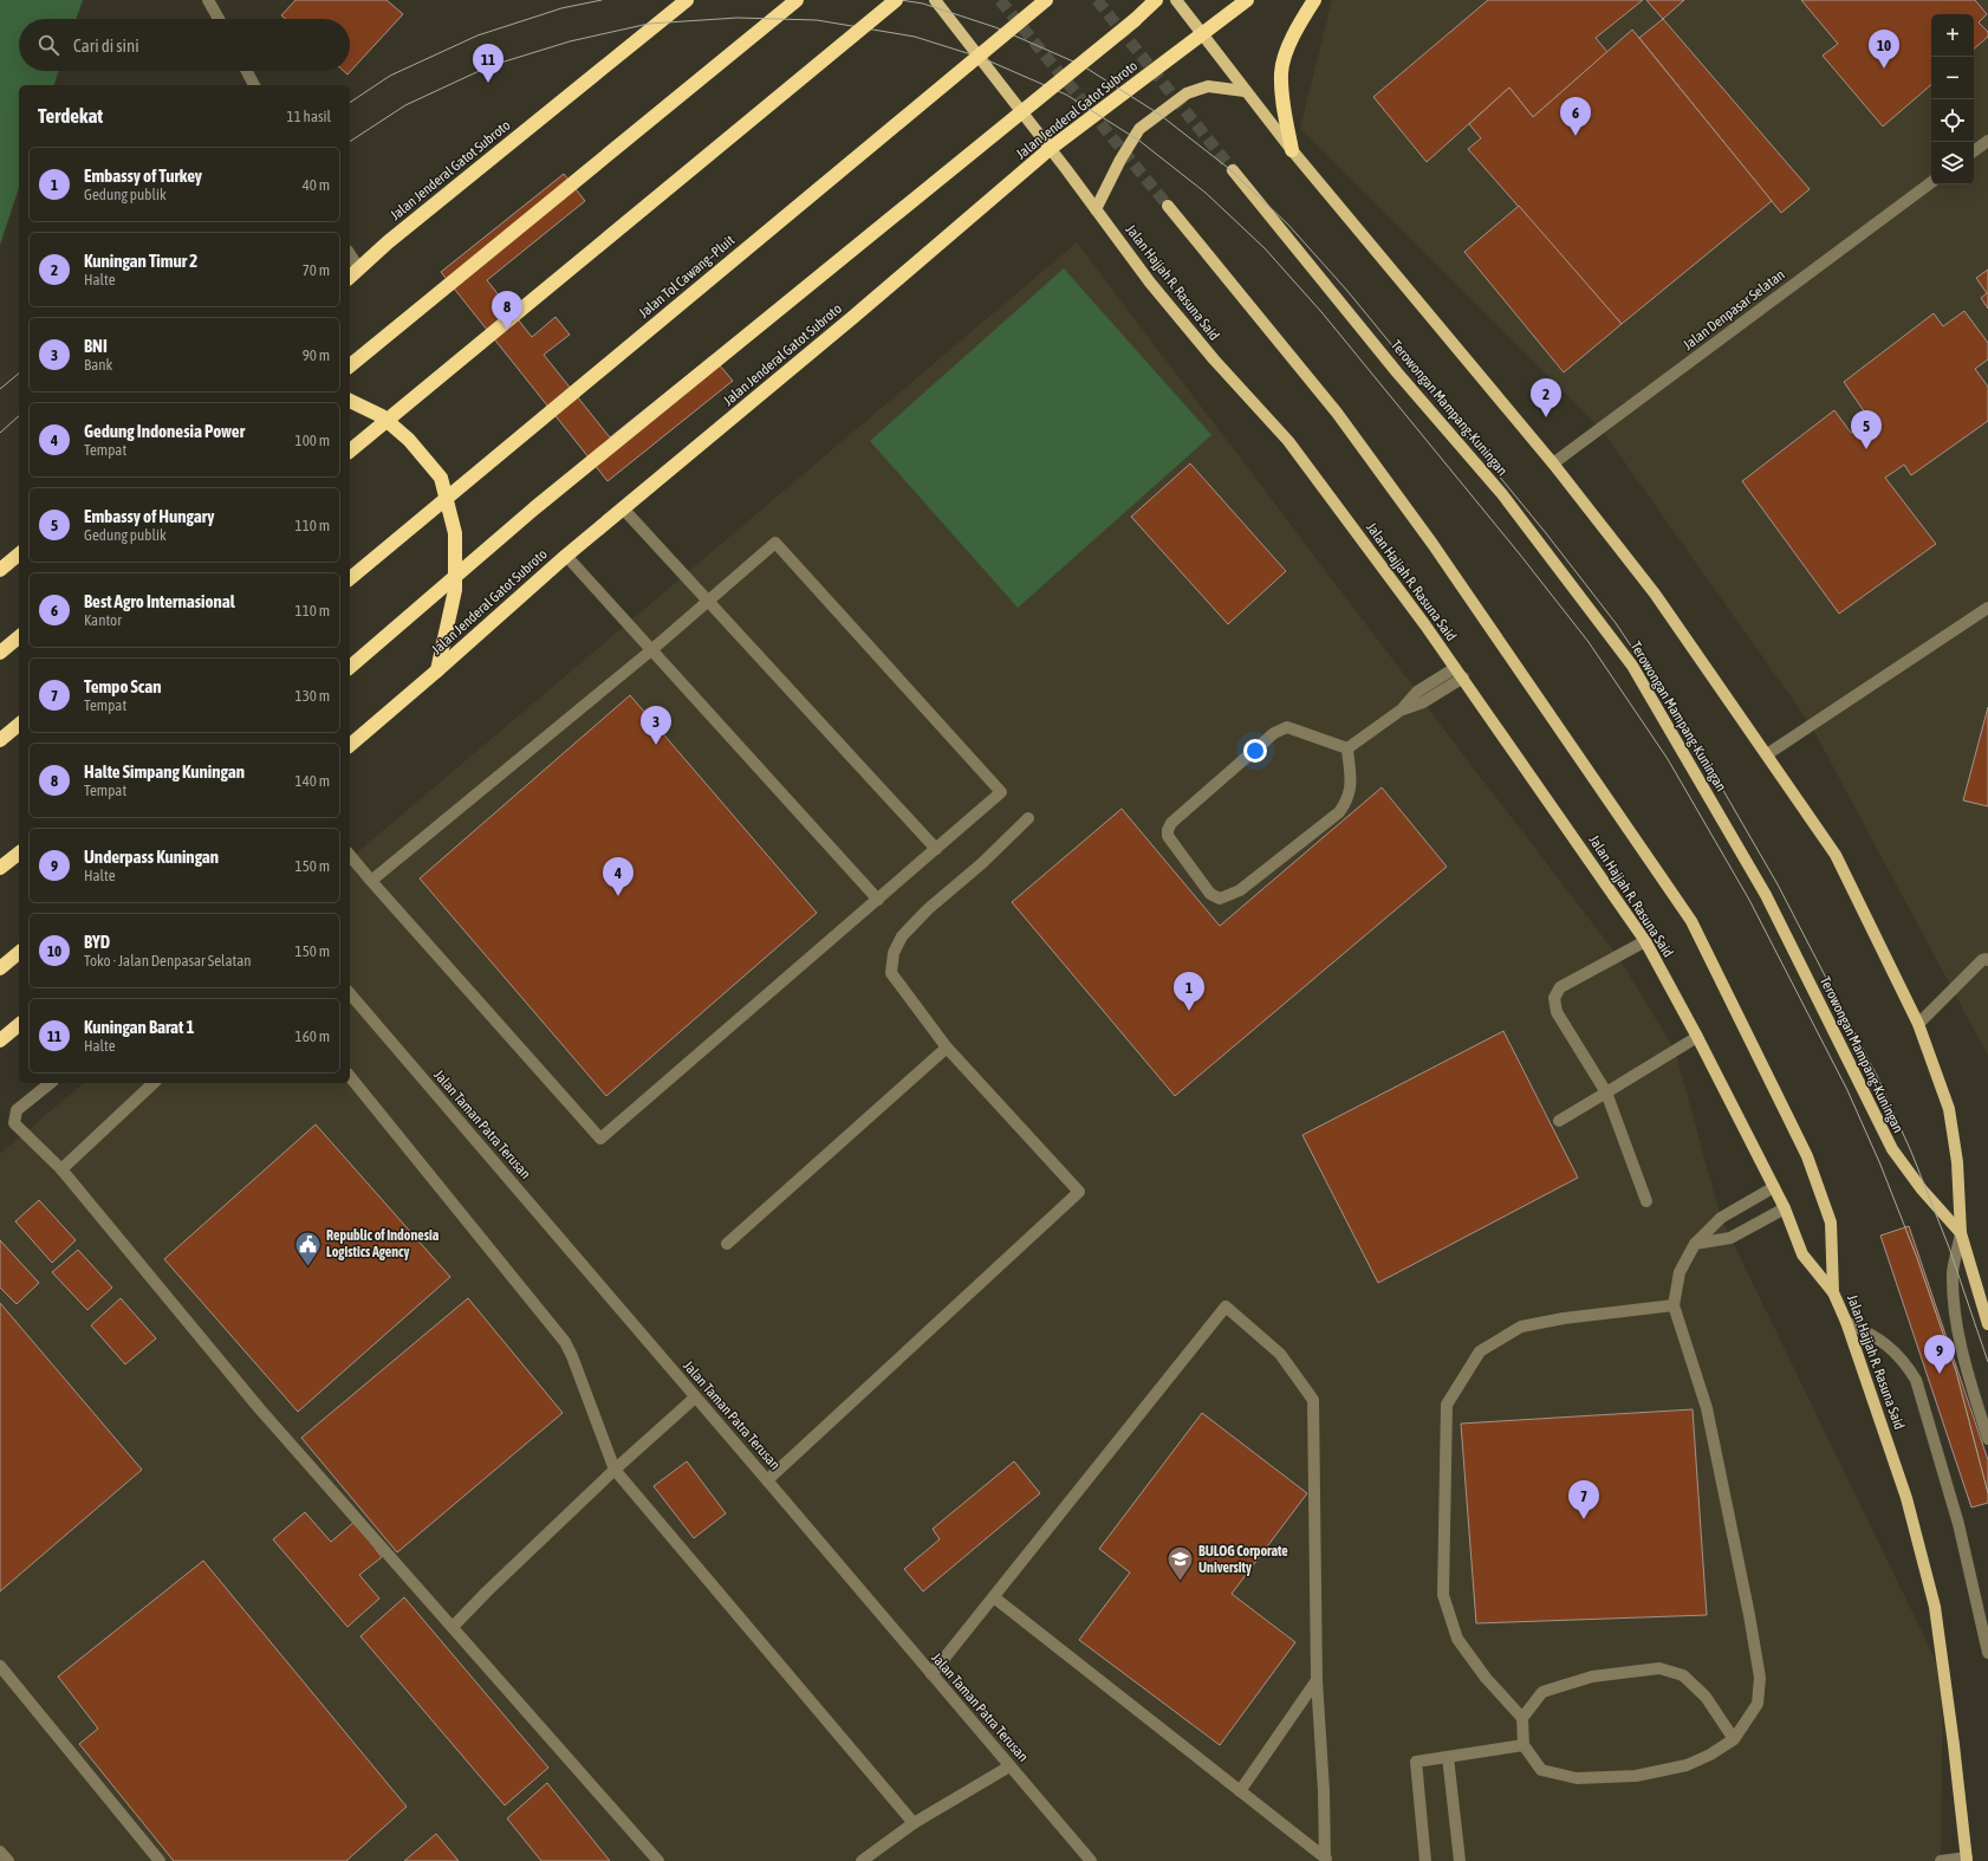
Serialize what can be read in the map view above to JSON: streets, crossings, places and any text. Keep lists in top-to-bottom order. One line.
{"streets":{"highway":["Jalan Jenderal Gatot Subroto","Jalan Tol Cawang–Pluit"],"main road":["Jalan Hajjah R. Rasuna Said","Terowongan Mampang-Kuningan"],"street":["Jalan Denpasar Selatan","Jalan Taman Patra Terusan"]},"crossings":[["Jalan Jenderal Gatot Subroto","Jalan Hajjah R. Rasuna Said"]],"places":{"public building":["Republic of Indonesia Logistics Agency"],"school or university":["BULOG Corporate University"]},"page":{"map_buttons":["+","−"],"search":"Cari di sini","pins":["10","11","6","8","2","5","3","4","1","9","7"],"heading":["Terdekat","11 hasil"],"list":[{"mark":"1","name":"Embassy of Turkey","note":"Gedung publik","value":"40 m"},{"mark":"2","name":"Kuningan Timur 2","note":"Halte","value":"70 m"},{"mark":"3","name":"BNI","note":"Bank","value":"90 m"},{"mark":"4","name":"Gedung Indonesia Power","note":"Tempat","value":"100 m"},{"mark":"5","name":"Embassy of Hungary","note":"Gedung publik","value":"110 m"},{"mark":"6","name":"Best Agro Internasional","note":"Kantor","value":"110 m"},{"mark":"7","name":"Tempo Scan","note":"Tempat","value":"130 m"},{"mark":"8","name":"Halte Simpang Kuningan","note":"Tempat","value":"140 m"},{"mark":"9","name":"Underpass Kuningan","note":"Halte","value":"150 m"},{"mark":"10","name":"BYD","note":"Toko · Jalan Denpasar Selatan","value":"150 m"},{"mark":"11","name":"Kuningan Barat 1","note":"Halte","value":"160 m"}]}}
